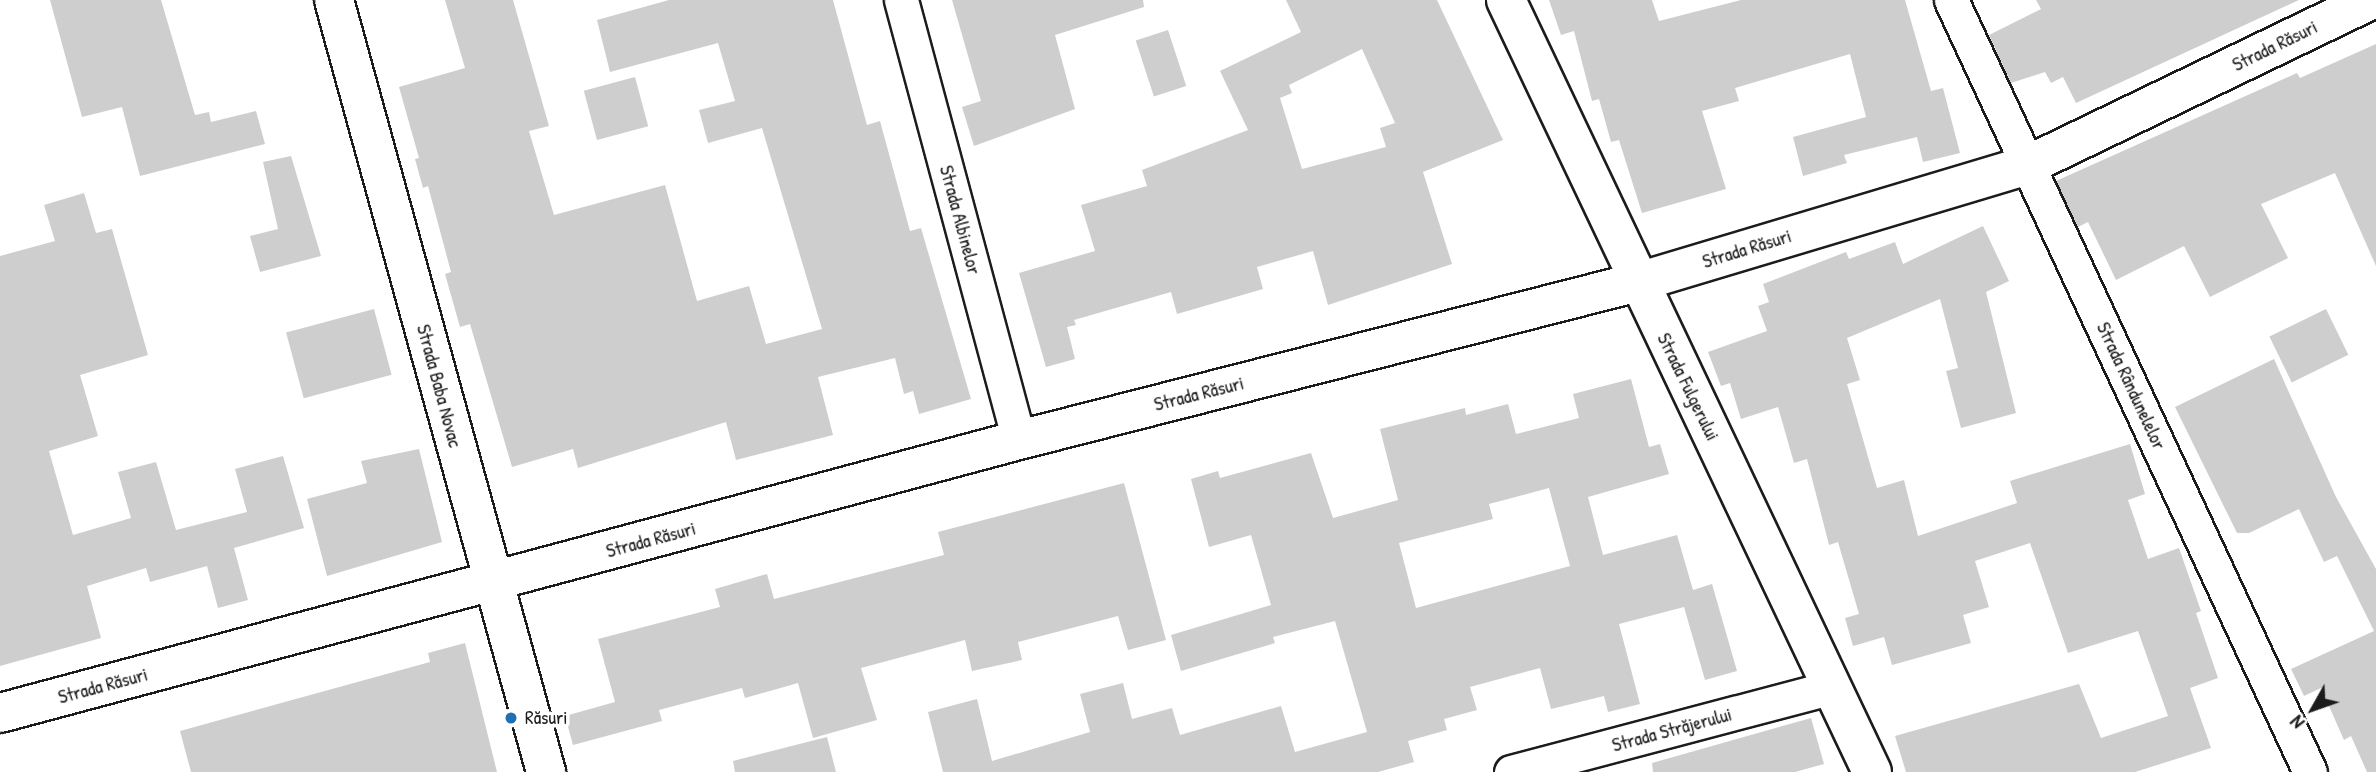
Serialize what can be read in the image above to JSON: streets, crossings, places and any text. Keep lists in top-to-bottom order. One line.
{"streets":{"street":["Strada Răsuri","Strada Albinelor","Strada Baba Novac","Strada Rândunelelor","Strada Fulgerului","Strada Străjerului"]},"crossings":[["Strada Răsuri","Strada Albinelor"],["Strada Răsuri","Strada Baba Novac"],["Strada Răsuri","Strada Rândunelelor"],["Strada Răsuri","Strada Fulgerului"],["Strada Fulgerului","Strada Străjerului"]],"places":["Răsuri"],"north":"bottom left"}
